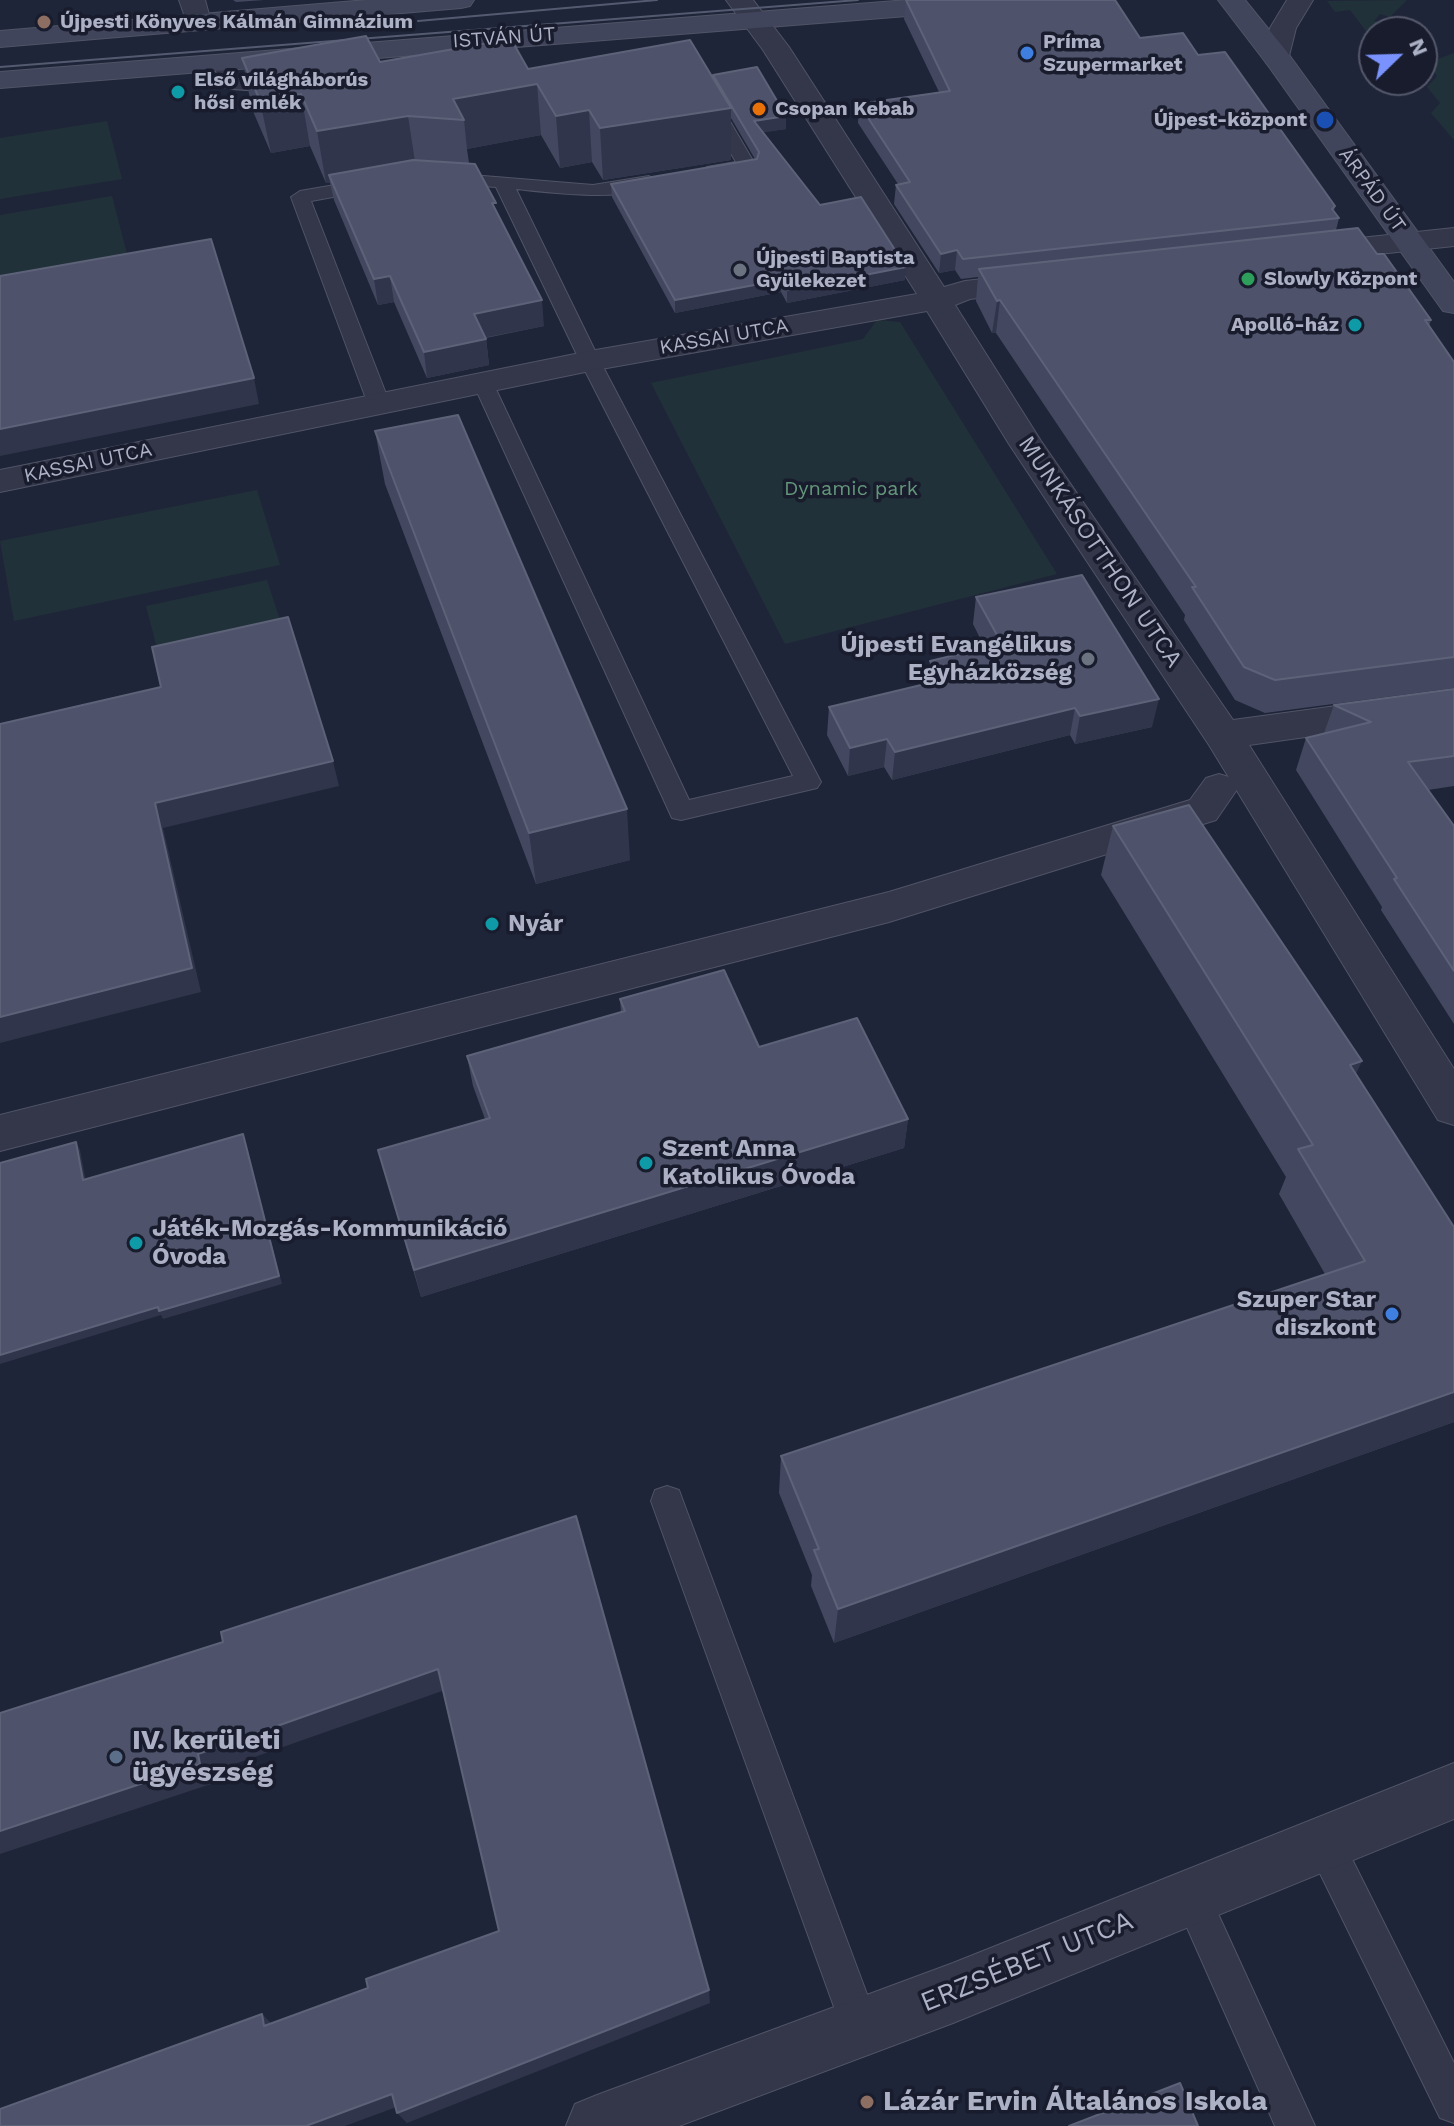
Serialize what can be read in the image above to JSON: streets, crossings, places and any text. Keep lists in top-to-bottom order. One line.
{"streets":{"main road":["ISTVÁN ÚT","ÁRPÁD ÚT"],"street":["KASSAI UTCA","MUNKÁSOTTHON UTCA","ERZSÉBET UTCA"]},"crossings":[["ISTVÁN ÚT","MUNKÁSOTTHON UTCA"],["KASSAI UTCA","MUNKÁSOTTHON UTCA"]],"parks":["Dynamic park"],"places":["Újpesti Könyves Kálmán Gimnázium","Príma Szupermarket","Első világháborús hősi emlék","Csopan Kebab","Újpest-központ","Újpesti Baptista Gyülekezet","Slowly Központ","Apolló-ház","Újpesti Evangélikus Egyházközség","Nyár","Szent Anna Katolikus Óvoda","Játék-Mozgás-Kommunikáció Óvoda","Szuper Star diszkont","IV. kerületi ügyészség","Lázár Ervin Általános Iskola"],"north":"top right"}
